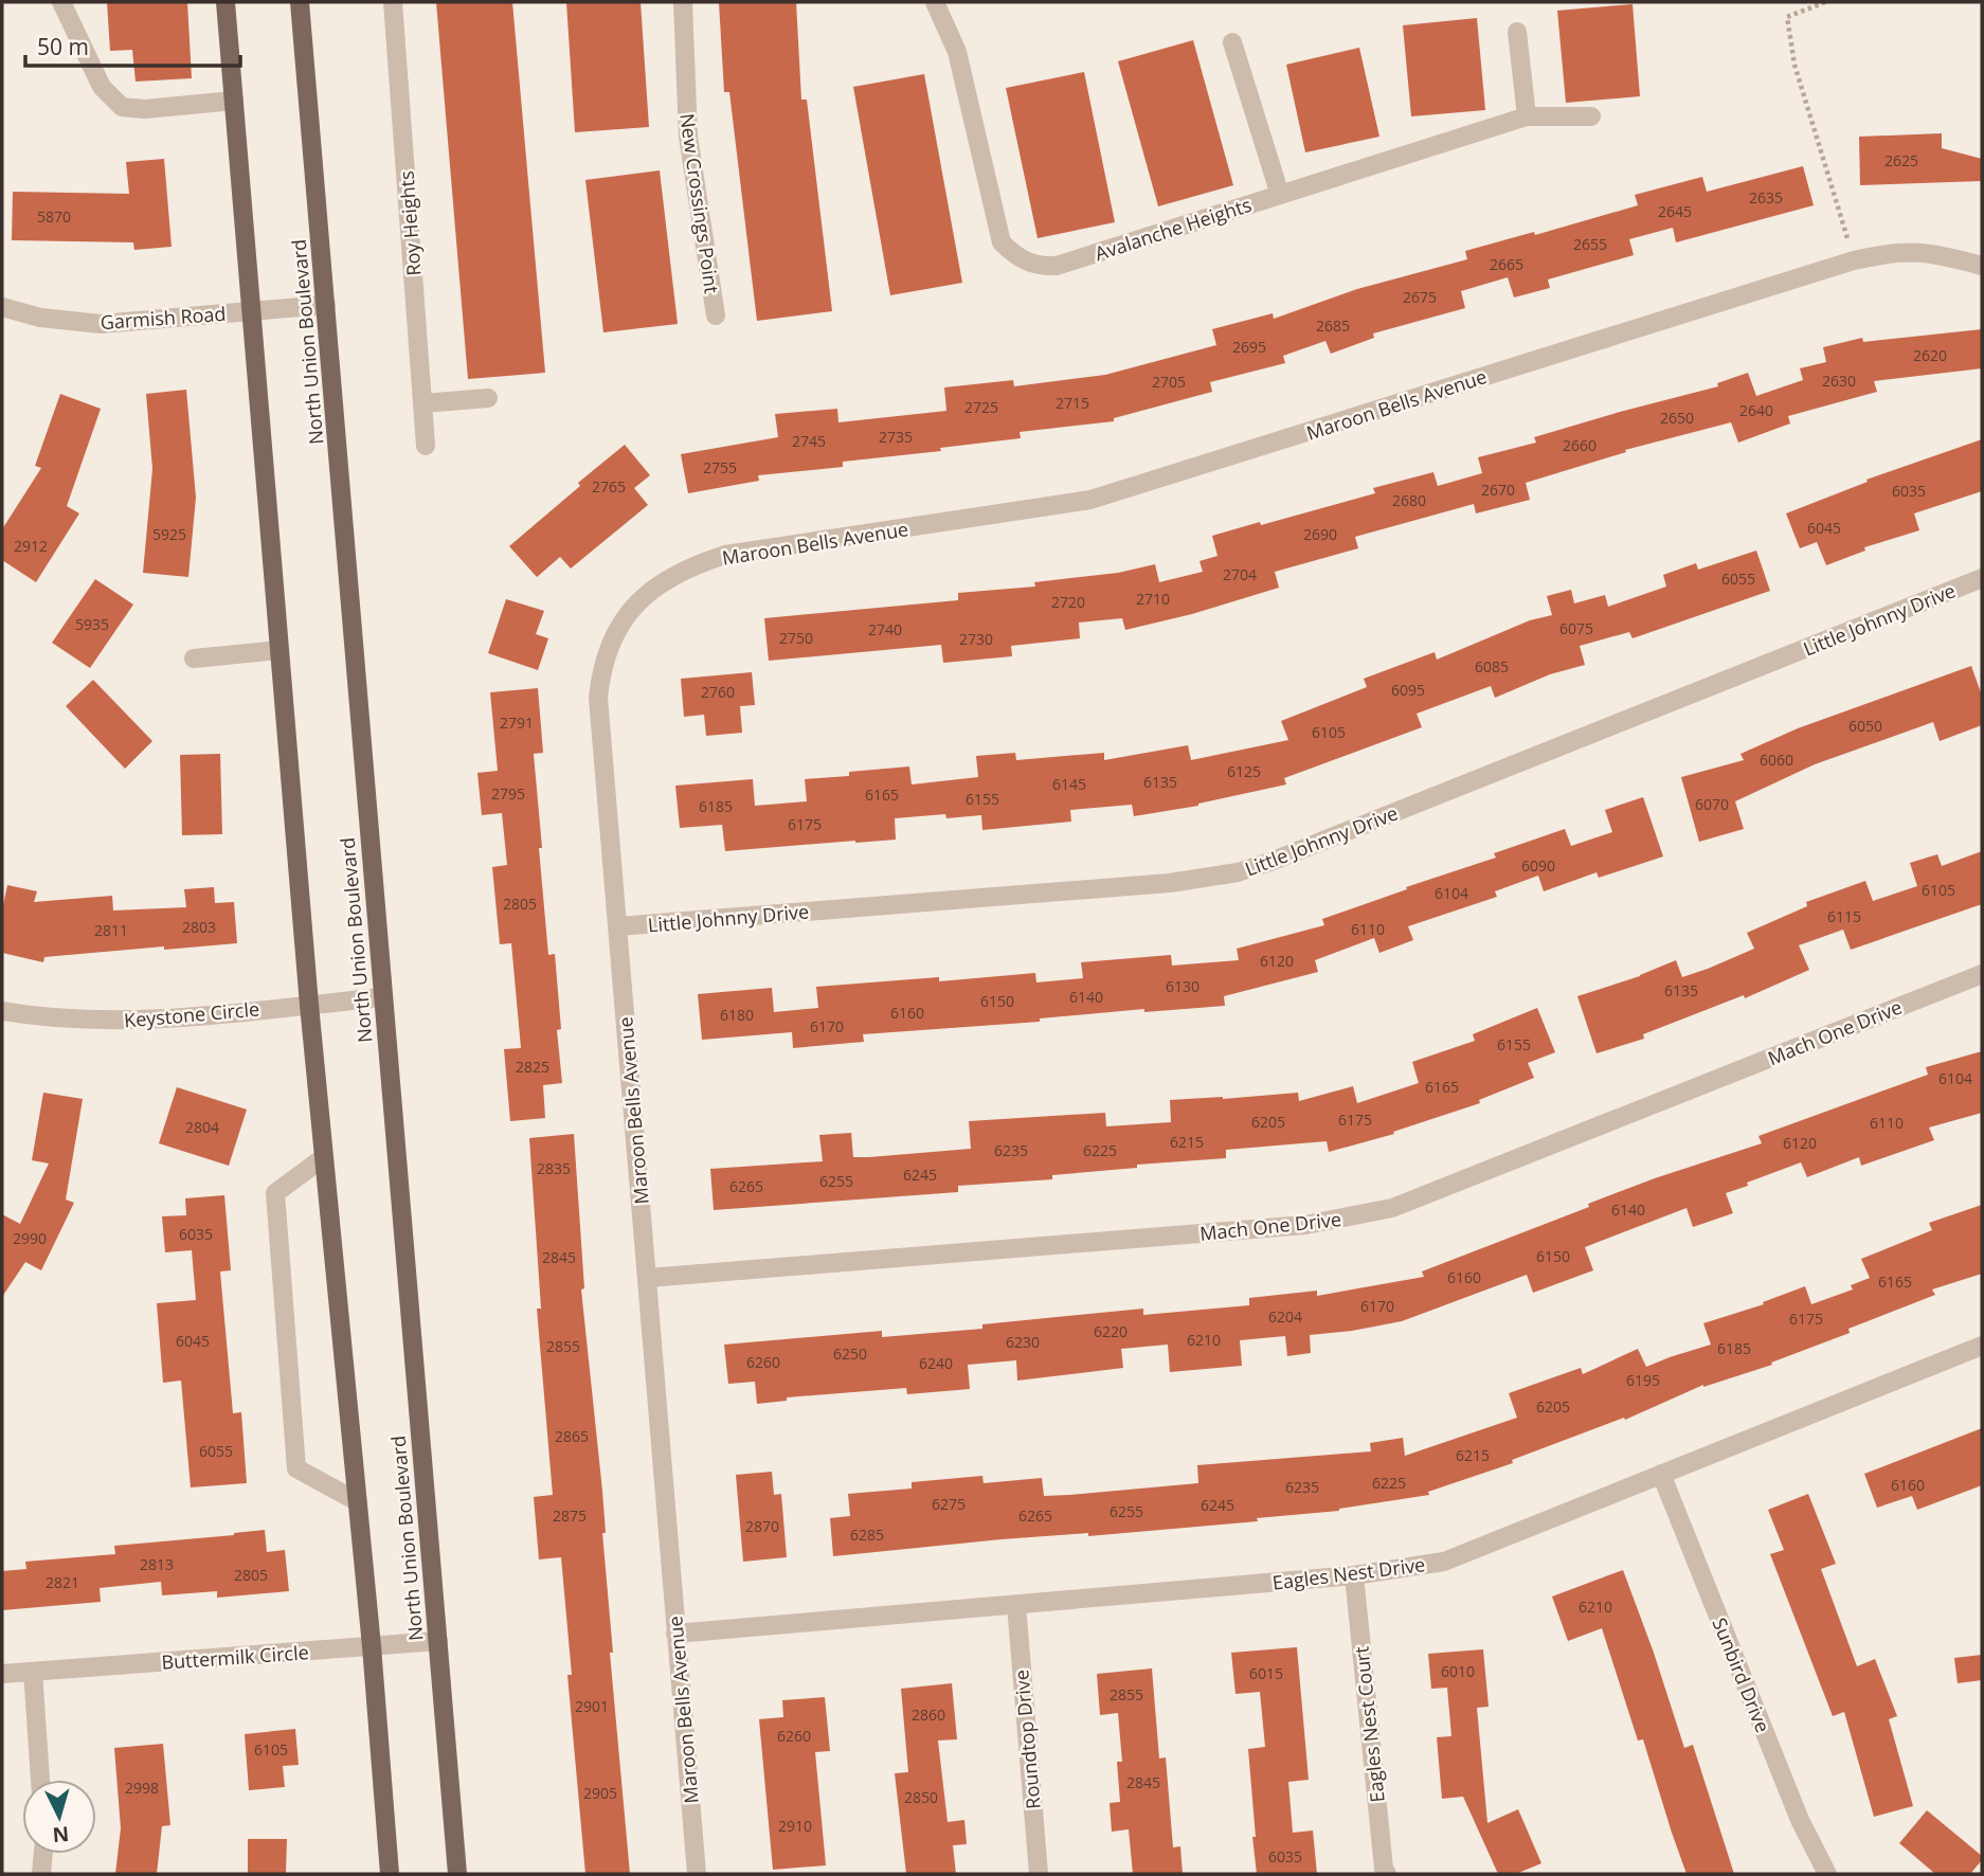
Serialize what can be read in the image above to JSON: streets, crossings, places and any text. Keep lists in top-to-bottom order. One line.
{"streets":{"main road":["North Union Boulevard"],"street":["New Crossings Point","Roy Heights","Avalanche Heights","Garmish Road","Maroon Bells Avenue","Little Johnny Drive","Keystone Circle","Mach One Drive","Eagles Nest Drive","Buttermilk Circle","Sunbird Drive","Eagles Nest Court","Roundtop Drive"]},"crossings":[["Garmish Road","North Union Boulevard"],["North Union Boulevard","Keystone Circle"],["North Union Boulevard","Buttermilk Circle"],["Maroon Bells Avenue","Little Johnny Drive"],["Maroon Bells Avenue","Mach One Drive"],["Maroon Bells Avenue","Eagles Nest Drive"],["Eagles Nest Drive","Sunbird Drive"],["Eagles Nest Drive","Eagles Nest Court"],["Eagles Nest Drive","Roundtop Drive"]],"house_numbers":["2625","2635","2645","5870","2655","2665","2675","2685","2695","2620","2630","2705","2715","2725","2640","2650","2735","2745","2660","2755","2765","2670","6035","2680","6045","5925","2690","2912","2704","6055","2710","2720","5935","6075","2740","2750","2730","6085","6095","2760","2791","6050","6105","6060","6125","6135","6145","2795","6165","6155","6070","6185","6175","6090","6105","6104","2805","6115","2803","6110","2811","6120","6130","6135","6140","6150","6160","6180","6170","6155","2825","6104","6165","6175","6205","6110","2804","6215","6120","6235","6225","2835","6245","6255","6265","6140","6035","2990","6150","2845","6160","6165","6170","6204","6175","6220","6210","6045","6230","2855","6185","6250","6260","6240","6195","6205","2865","6055","6215","6225","6160","6235","6275","6245","6255","2875","6265","2870","6285","2813","2805","2821","6210","6010","6015","2855","2901","2860","6260","6105","2845","2998","2905","2850","2910","6035"],"scale_bar":"50 m","north":"bottom"}
